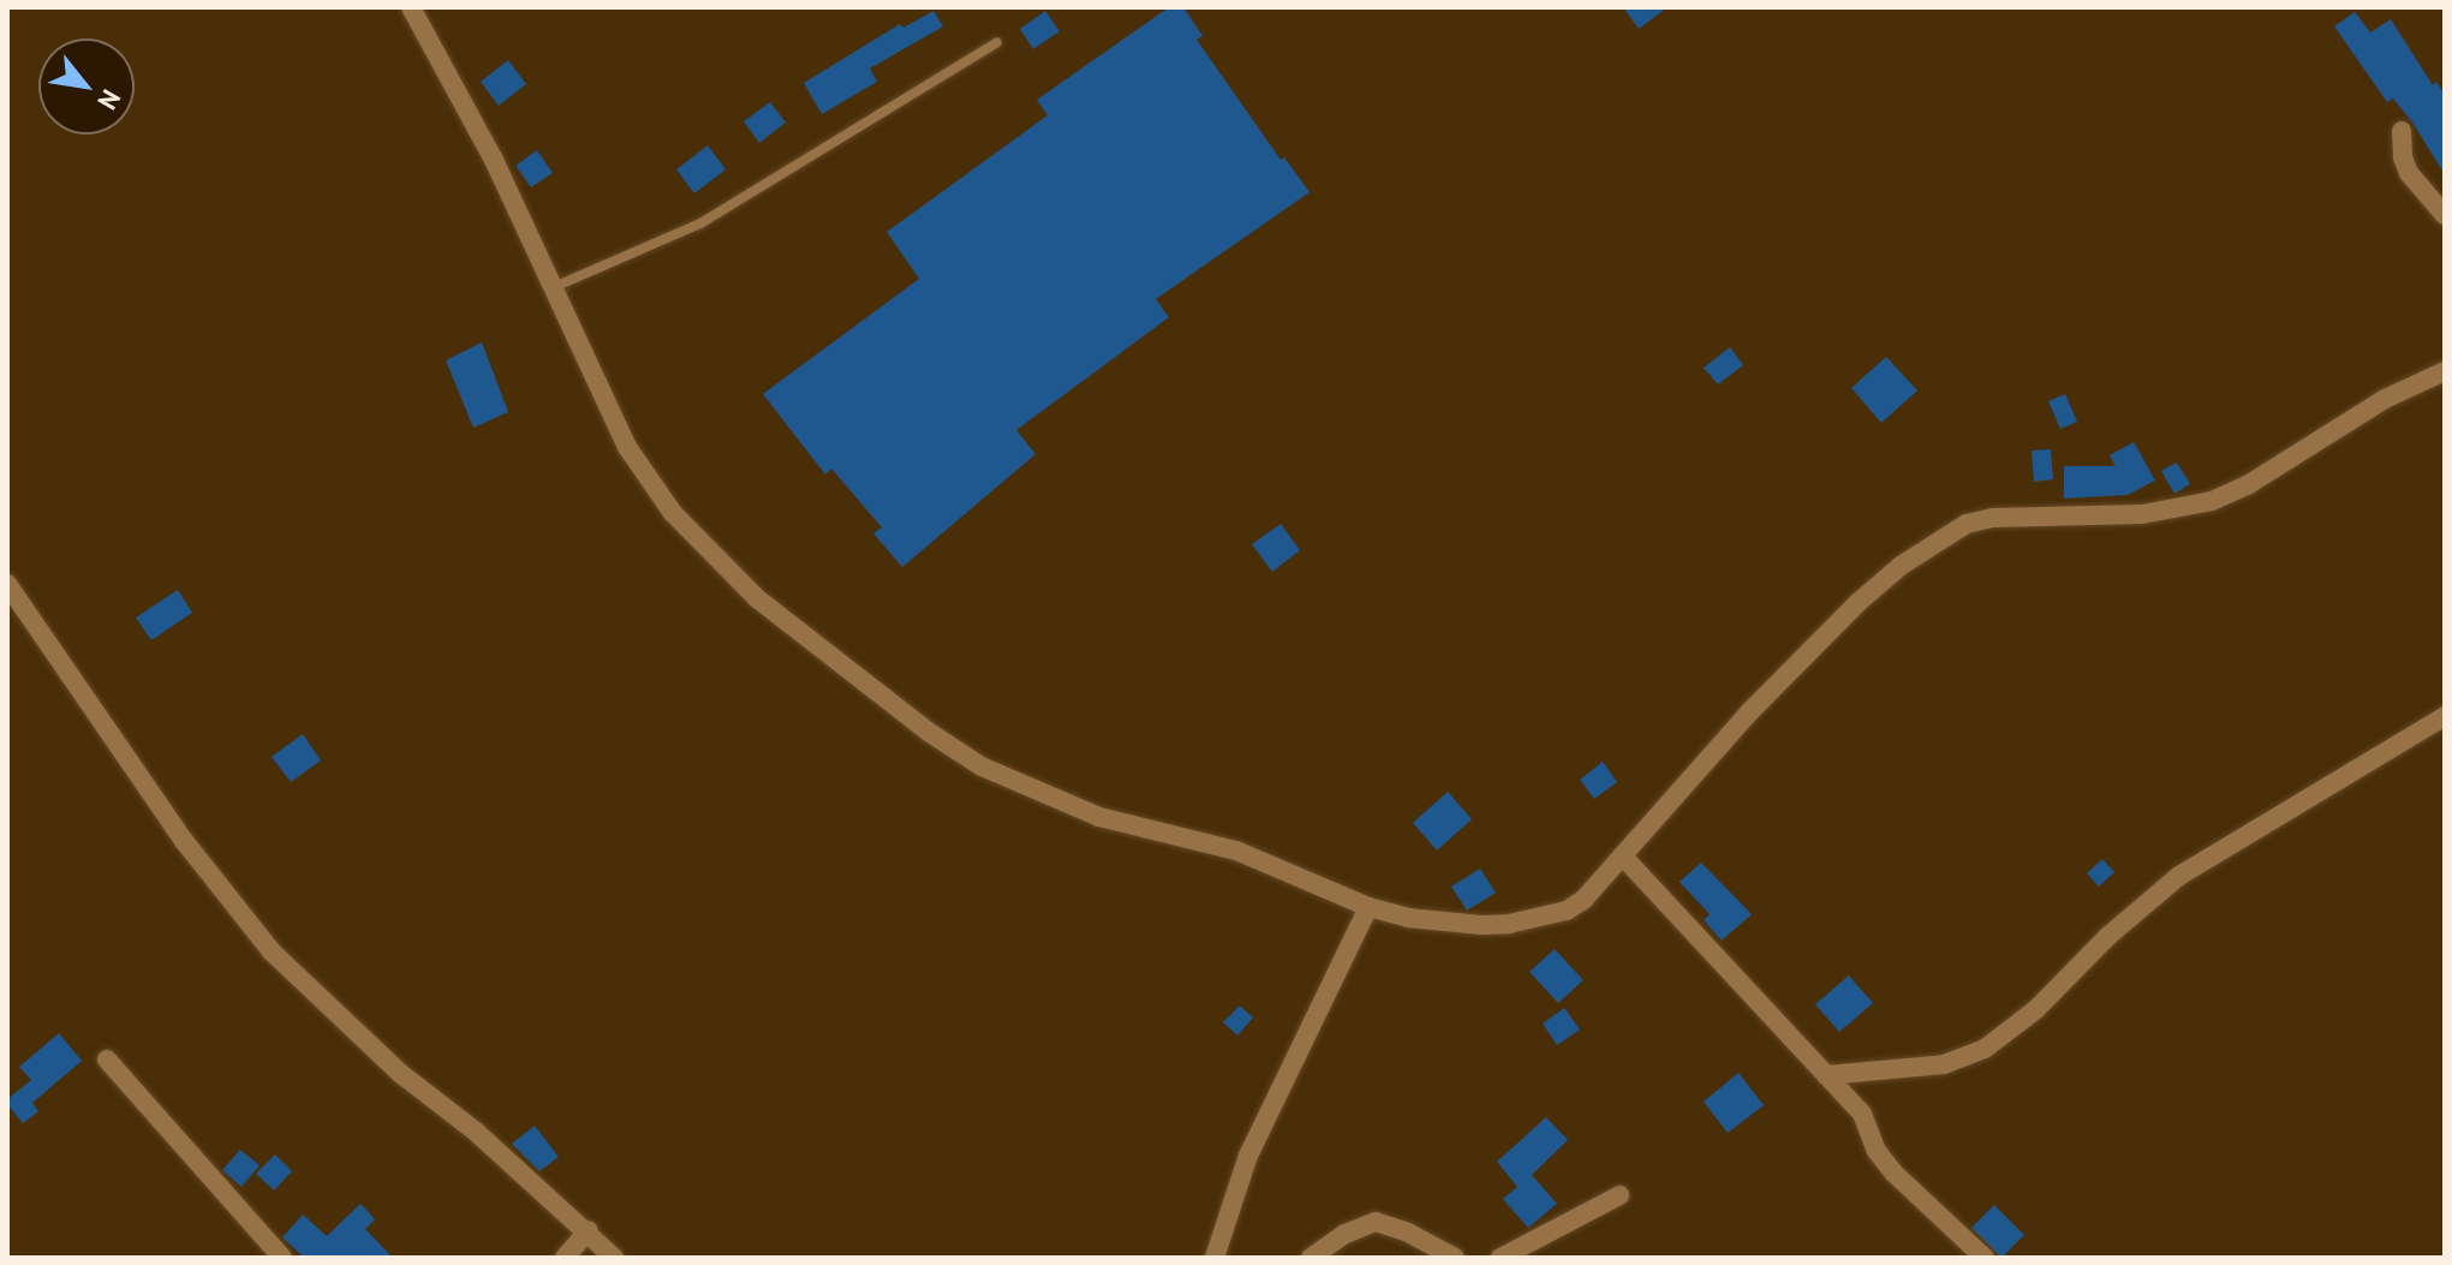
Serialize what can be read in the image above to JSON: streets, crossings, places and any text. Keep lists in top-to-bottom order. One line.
{"north":"bottom right"}
